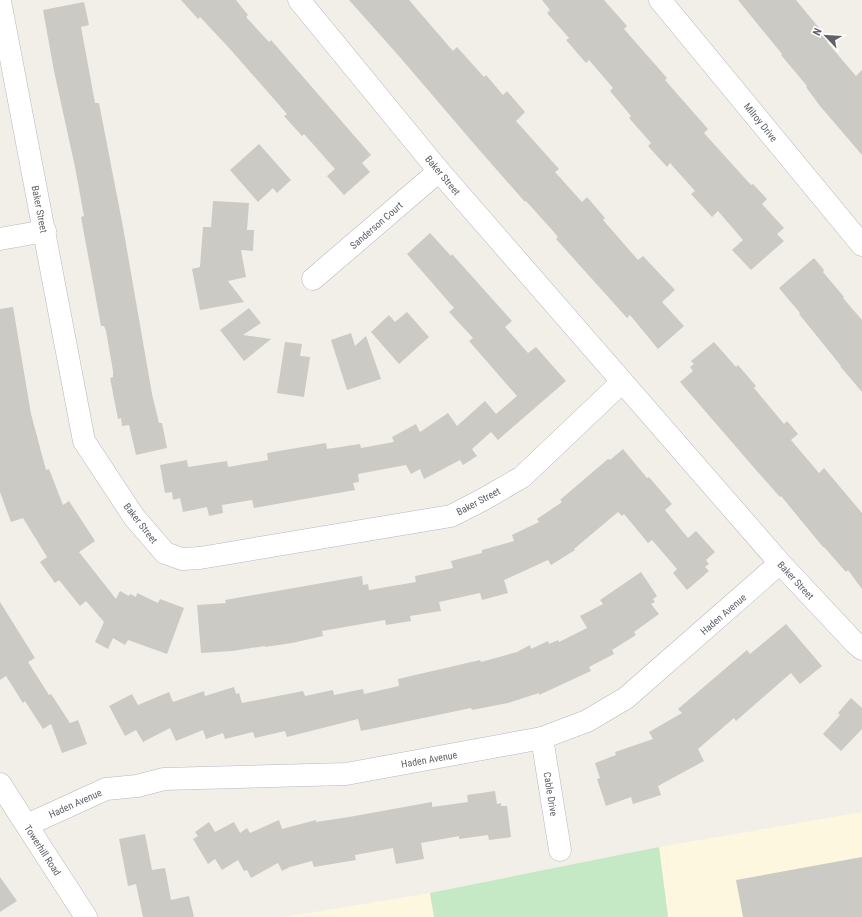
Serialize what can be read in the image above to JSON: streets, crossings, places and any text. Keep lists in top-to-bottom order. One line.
{"streets":{"street":["Milroy Drive","Baker Street","Sanderson Court","Haden Avenue","Cable Drive","Towerhill Road"]},"crossings":[["Baker Street","Sanderson Court"],["Baker Street","Haden Avenue"],["Haden Avenue","Cable Drive"],["Haden Avenue","Towerhill Road"]],"north":"top left"}
